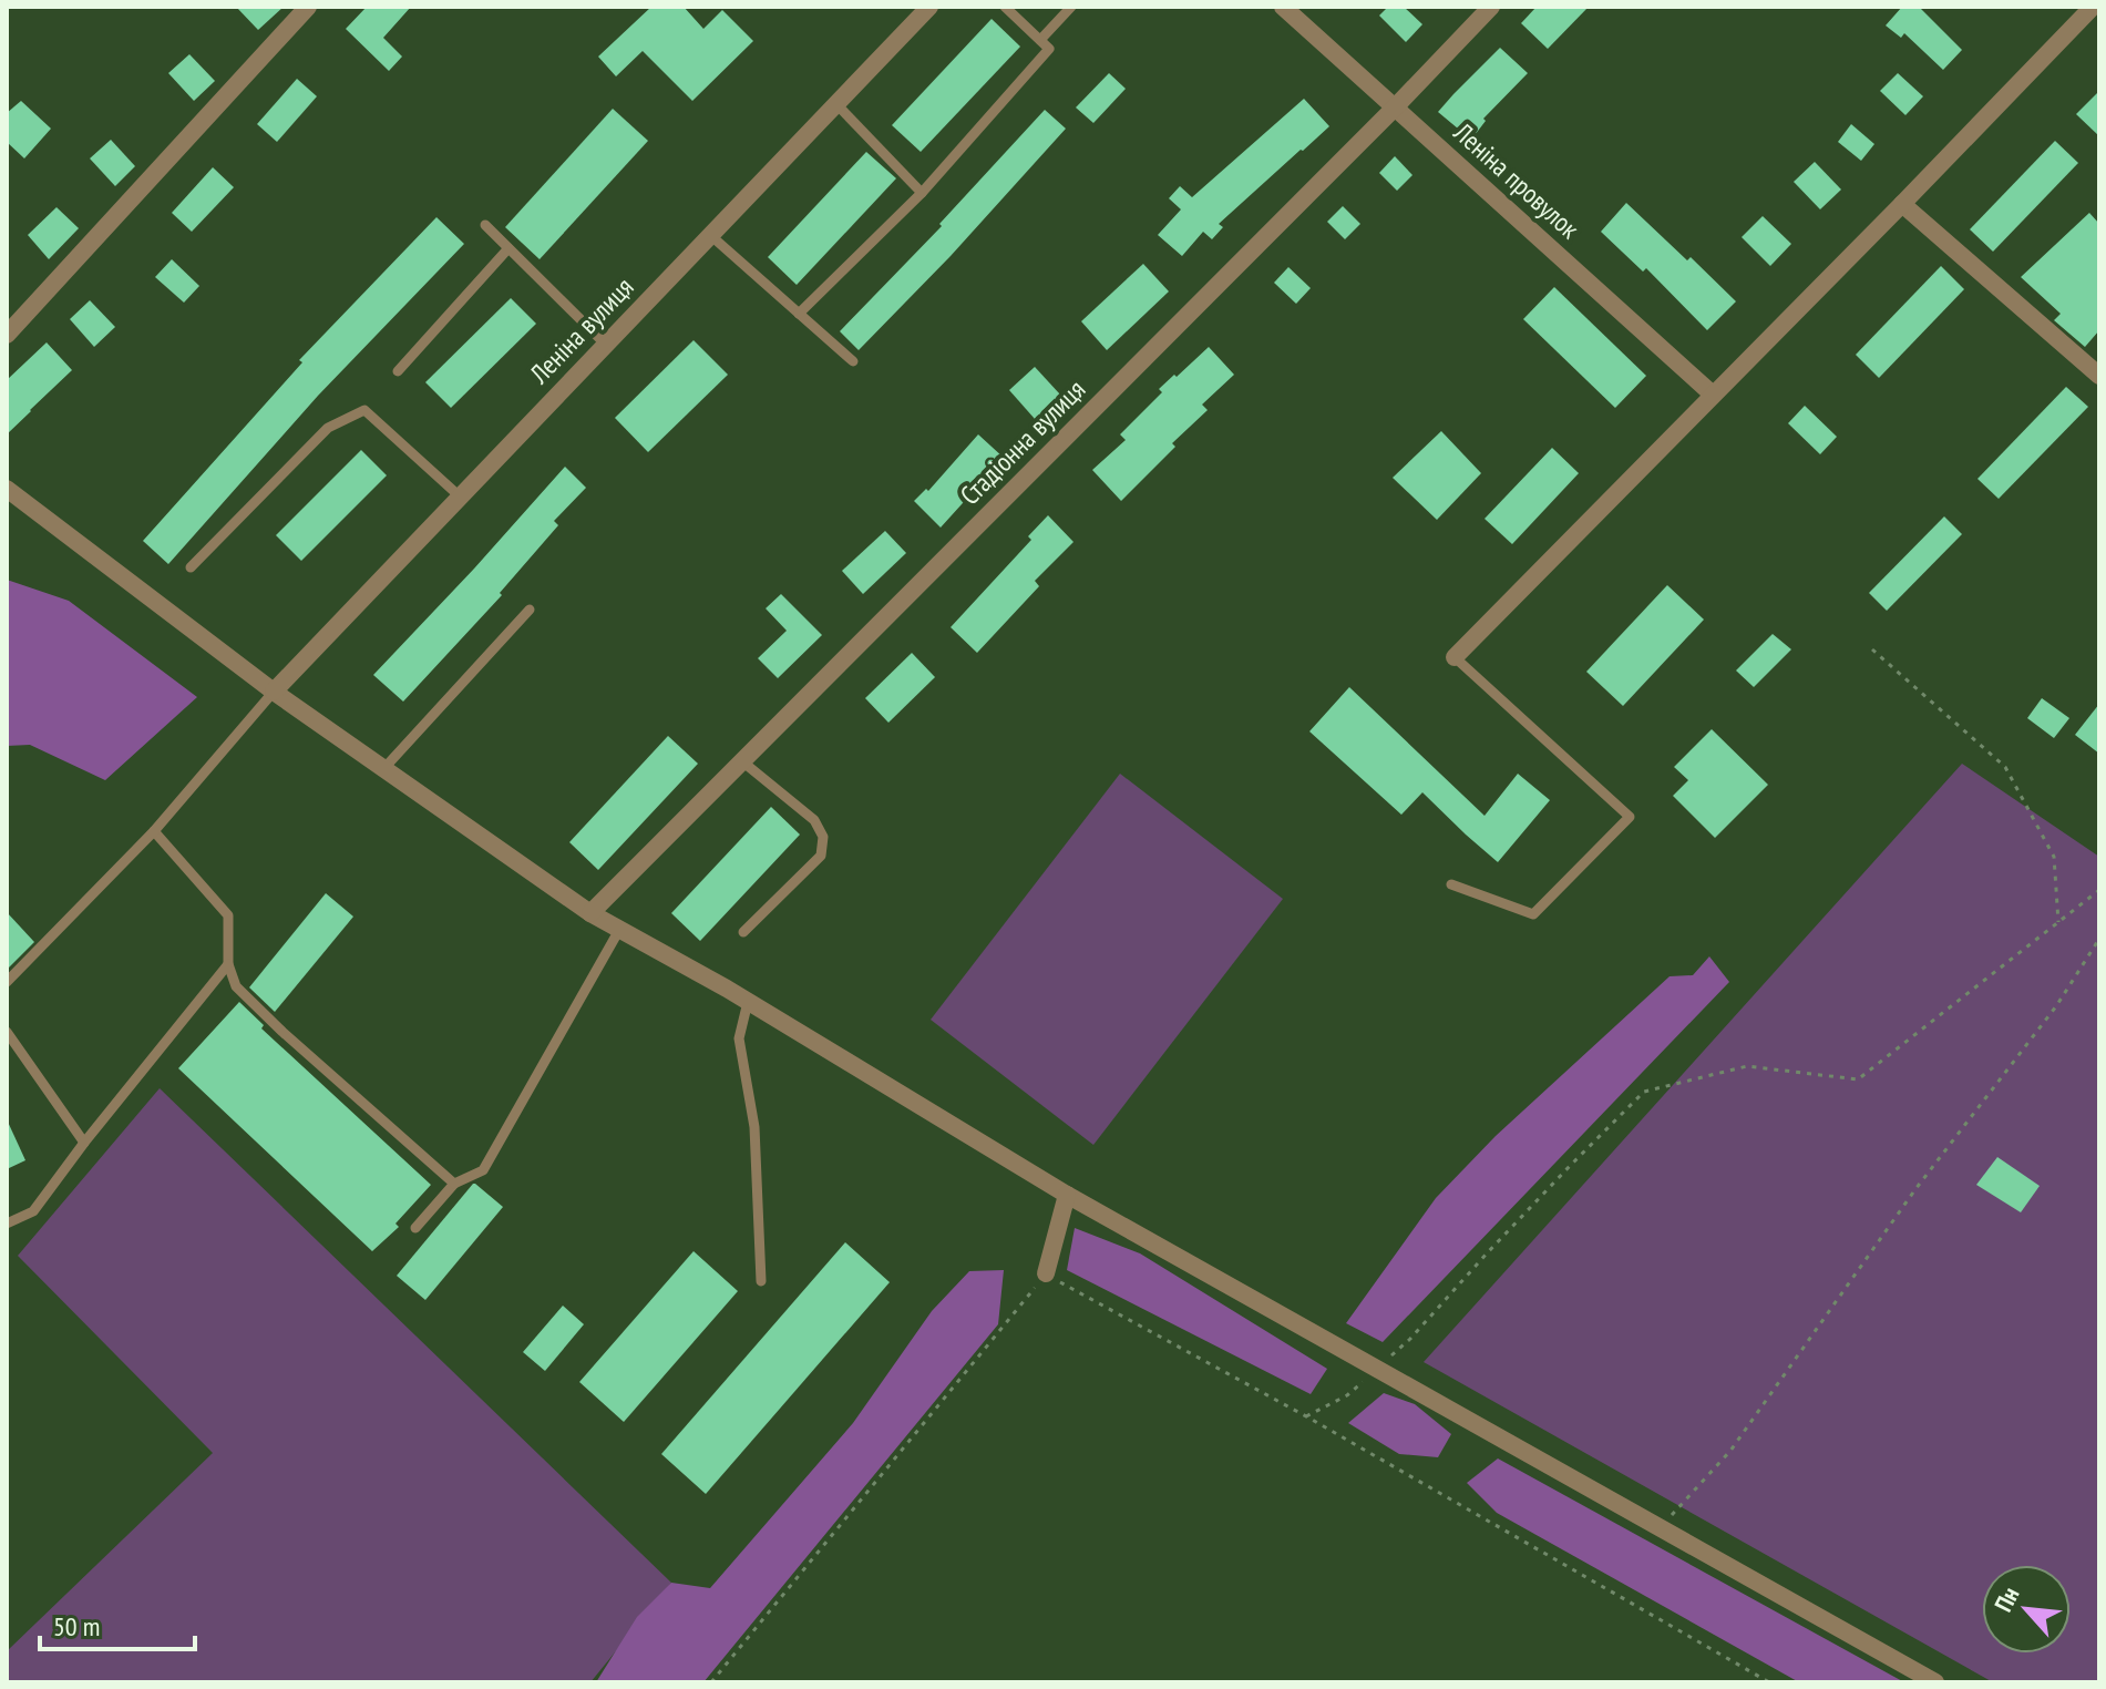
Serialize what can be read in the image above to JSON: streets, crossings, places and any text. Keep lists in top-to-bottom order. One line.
{"streets":{"street":["Леніна провулок","Леніна вулиця","Стадіонна вулиця"]},"crossings":[["Леніна провулок","Стадіонна вулиця"]],"scale_bar":"50 m","north":"top left"}
